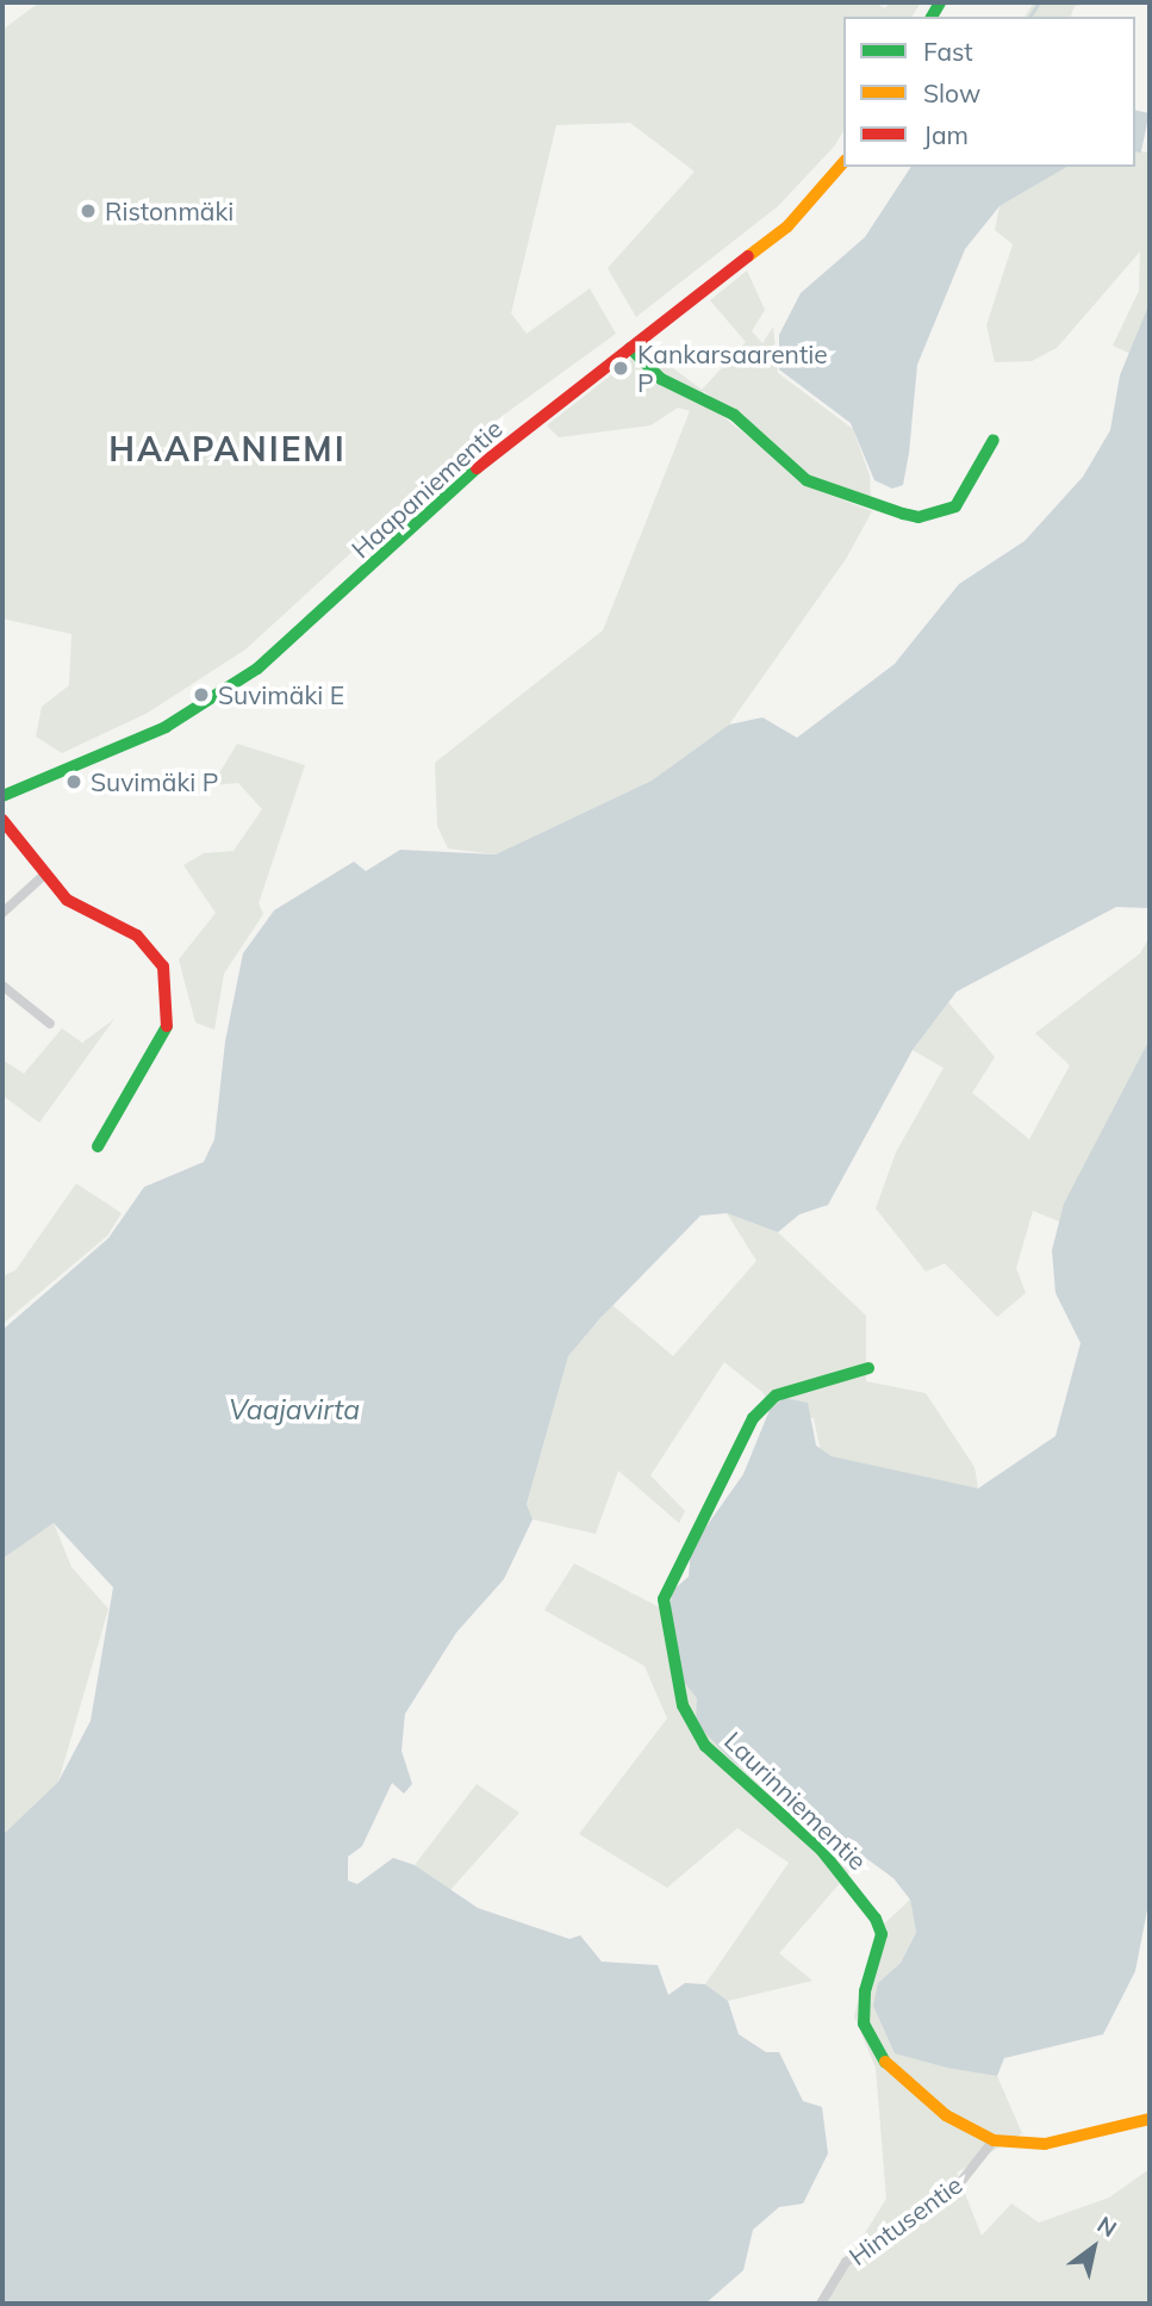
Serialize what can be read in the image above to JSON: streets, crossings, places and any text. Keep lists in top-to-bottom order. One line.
{"streets":{"street":["Haapaniementie","Laurinniementie","Hintusentie"]},"crossings":[["Laurinniementie","Hintusentie"]],"districts":["HAAPANIEMI"],"water":["Vaajavirta"],"places":["Ristonmäki","Kankarsaarentie P","Suvimäki E","Suvimäki P"],"legend":["Fast","Slow","Jam"],"north":"top right"}
